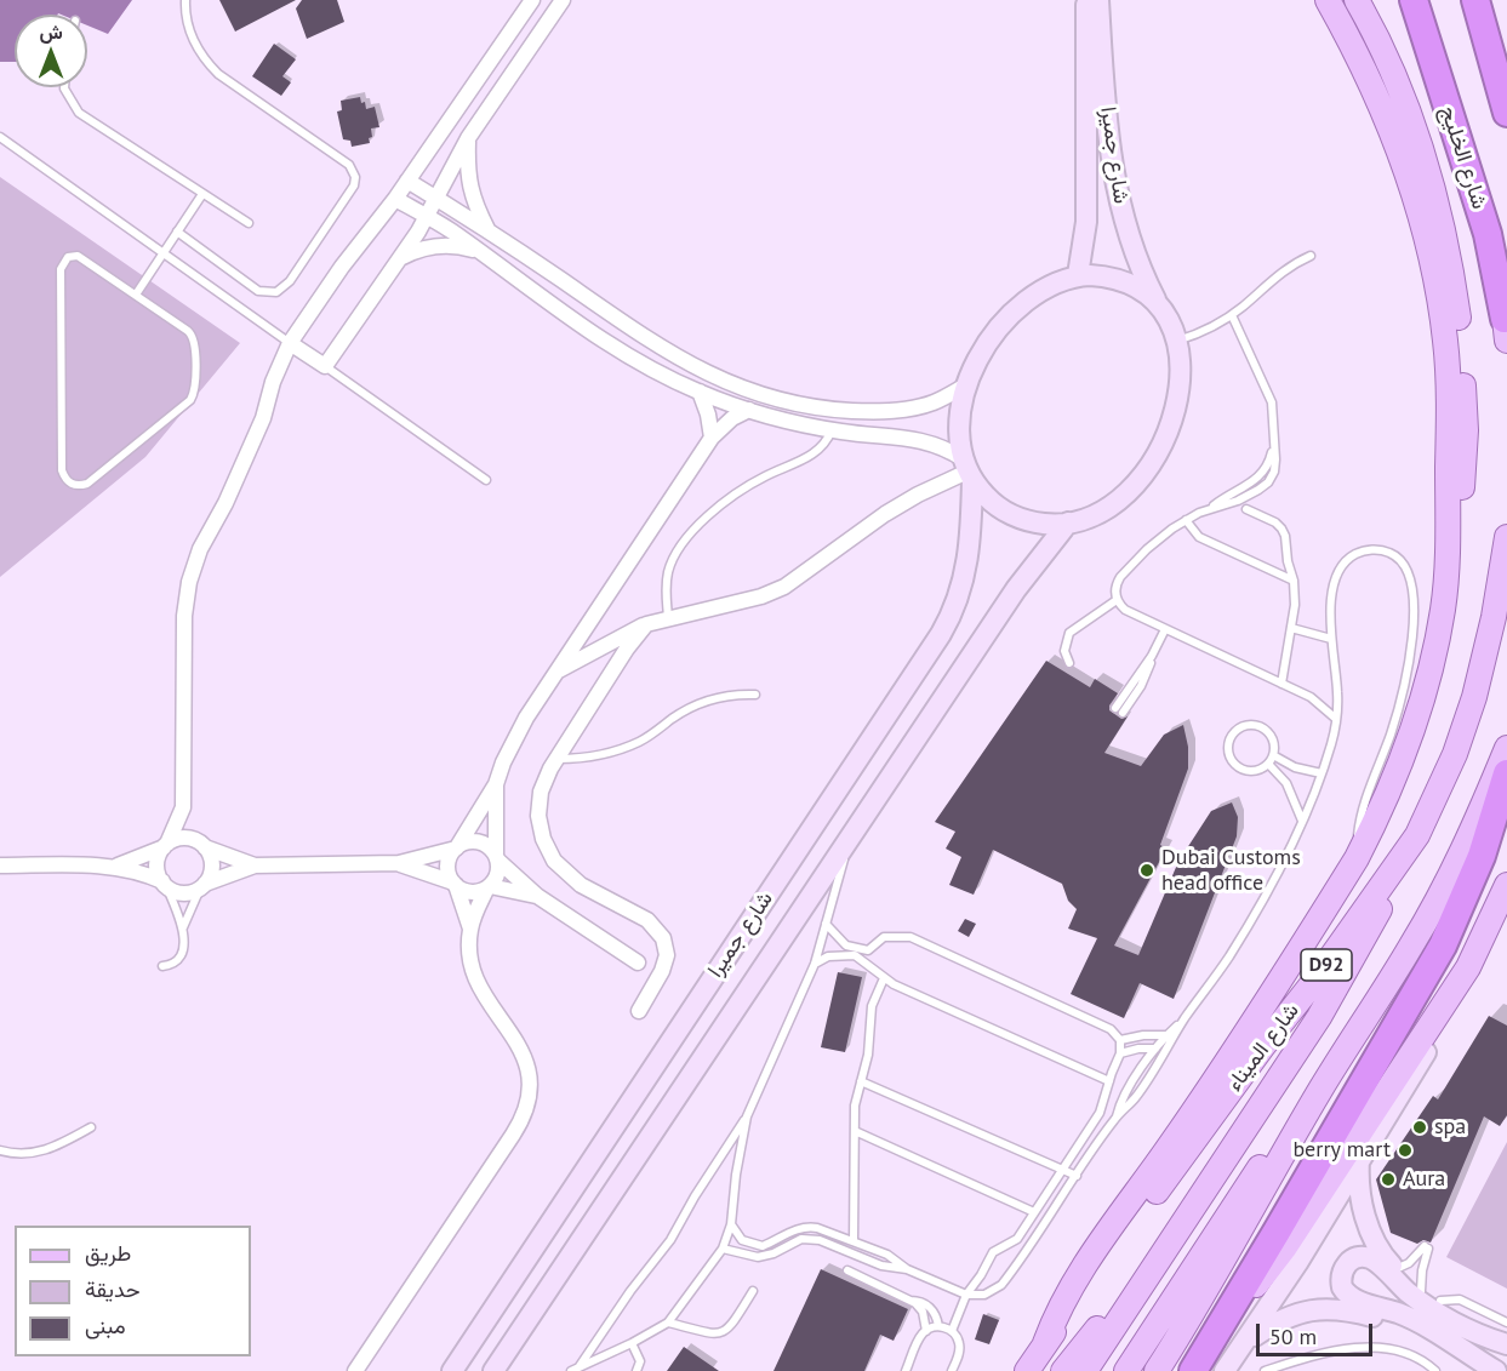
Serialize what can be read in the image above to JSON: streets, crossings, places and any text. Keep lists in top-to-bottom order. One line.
{"streets":{"highway":["شارع الخليج"],"main road":["D92","شارع الميناء"],"street":["شارع جميرا"]},"places":["Dubai Customs head office","spa","berry mart","Aura"],"legend":["طريق","حديقة","مبنى"],"scale_bar":"50 m","north":"top"}
